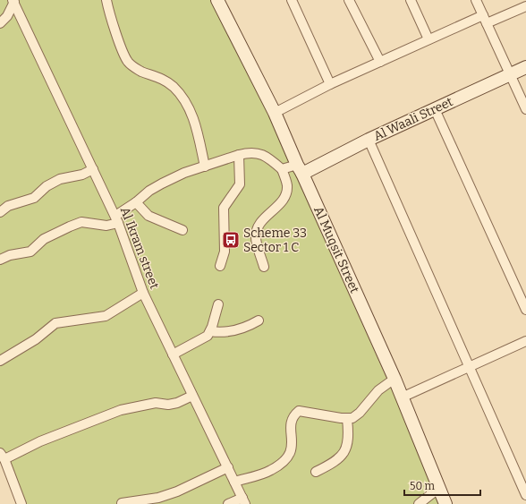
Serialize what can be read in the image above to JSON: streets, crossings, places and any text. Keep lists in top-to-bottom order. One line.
{"streets":{"street":["Al Waali Street","Al Ikram street","Al Muqsit Street"]},"crossings":[["Al Waali Street","Al Muqsit Street"]],"places":{"bus stop":["Scheme 33 Sector 1 C"]},"scale_bar":"50 m"}
